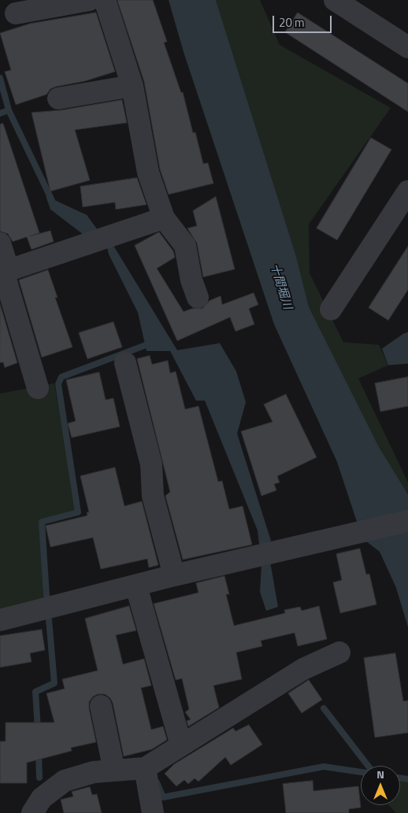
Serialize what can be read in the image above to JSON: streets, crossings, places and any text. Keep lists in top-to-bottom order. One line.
{"water":["十間堀川"],"scale_bar":"20 m","north":"top"}
